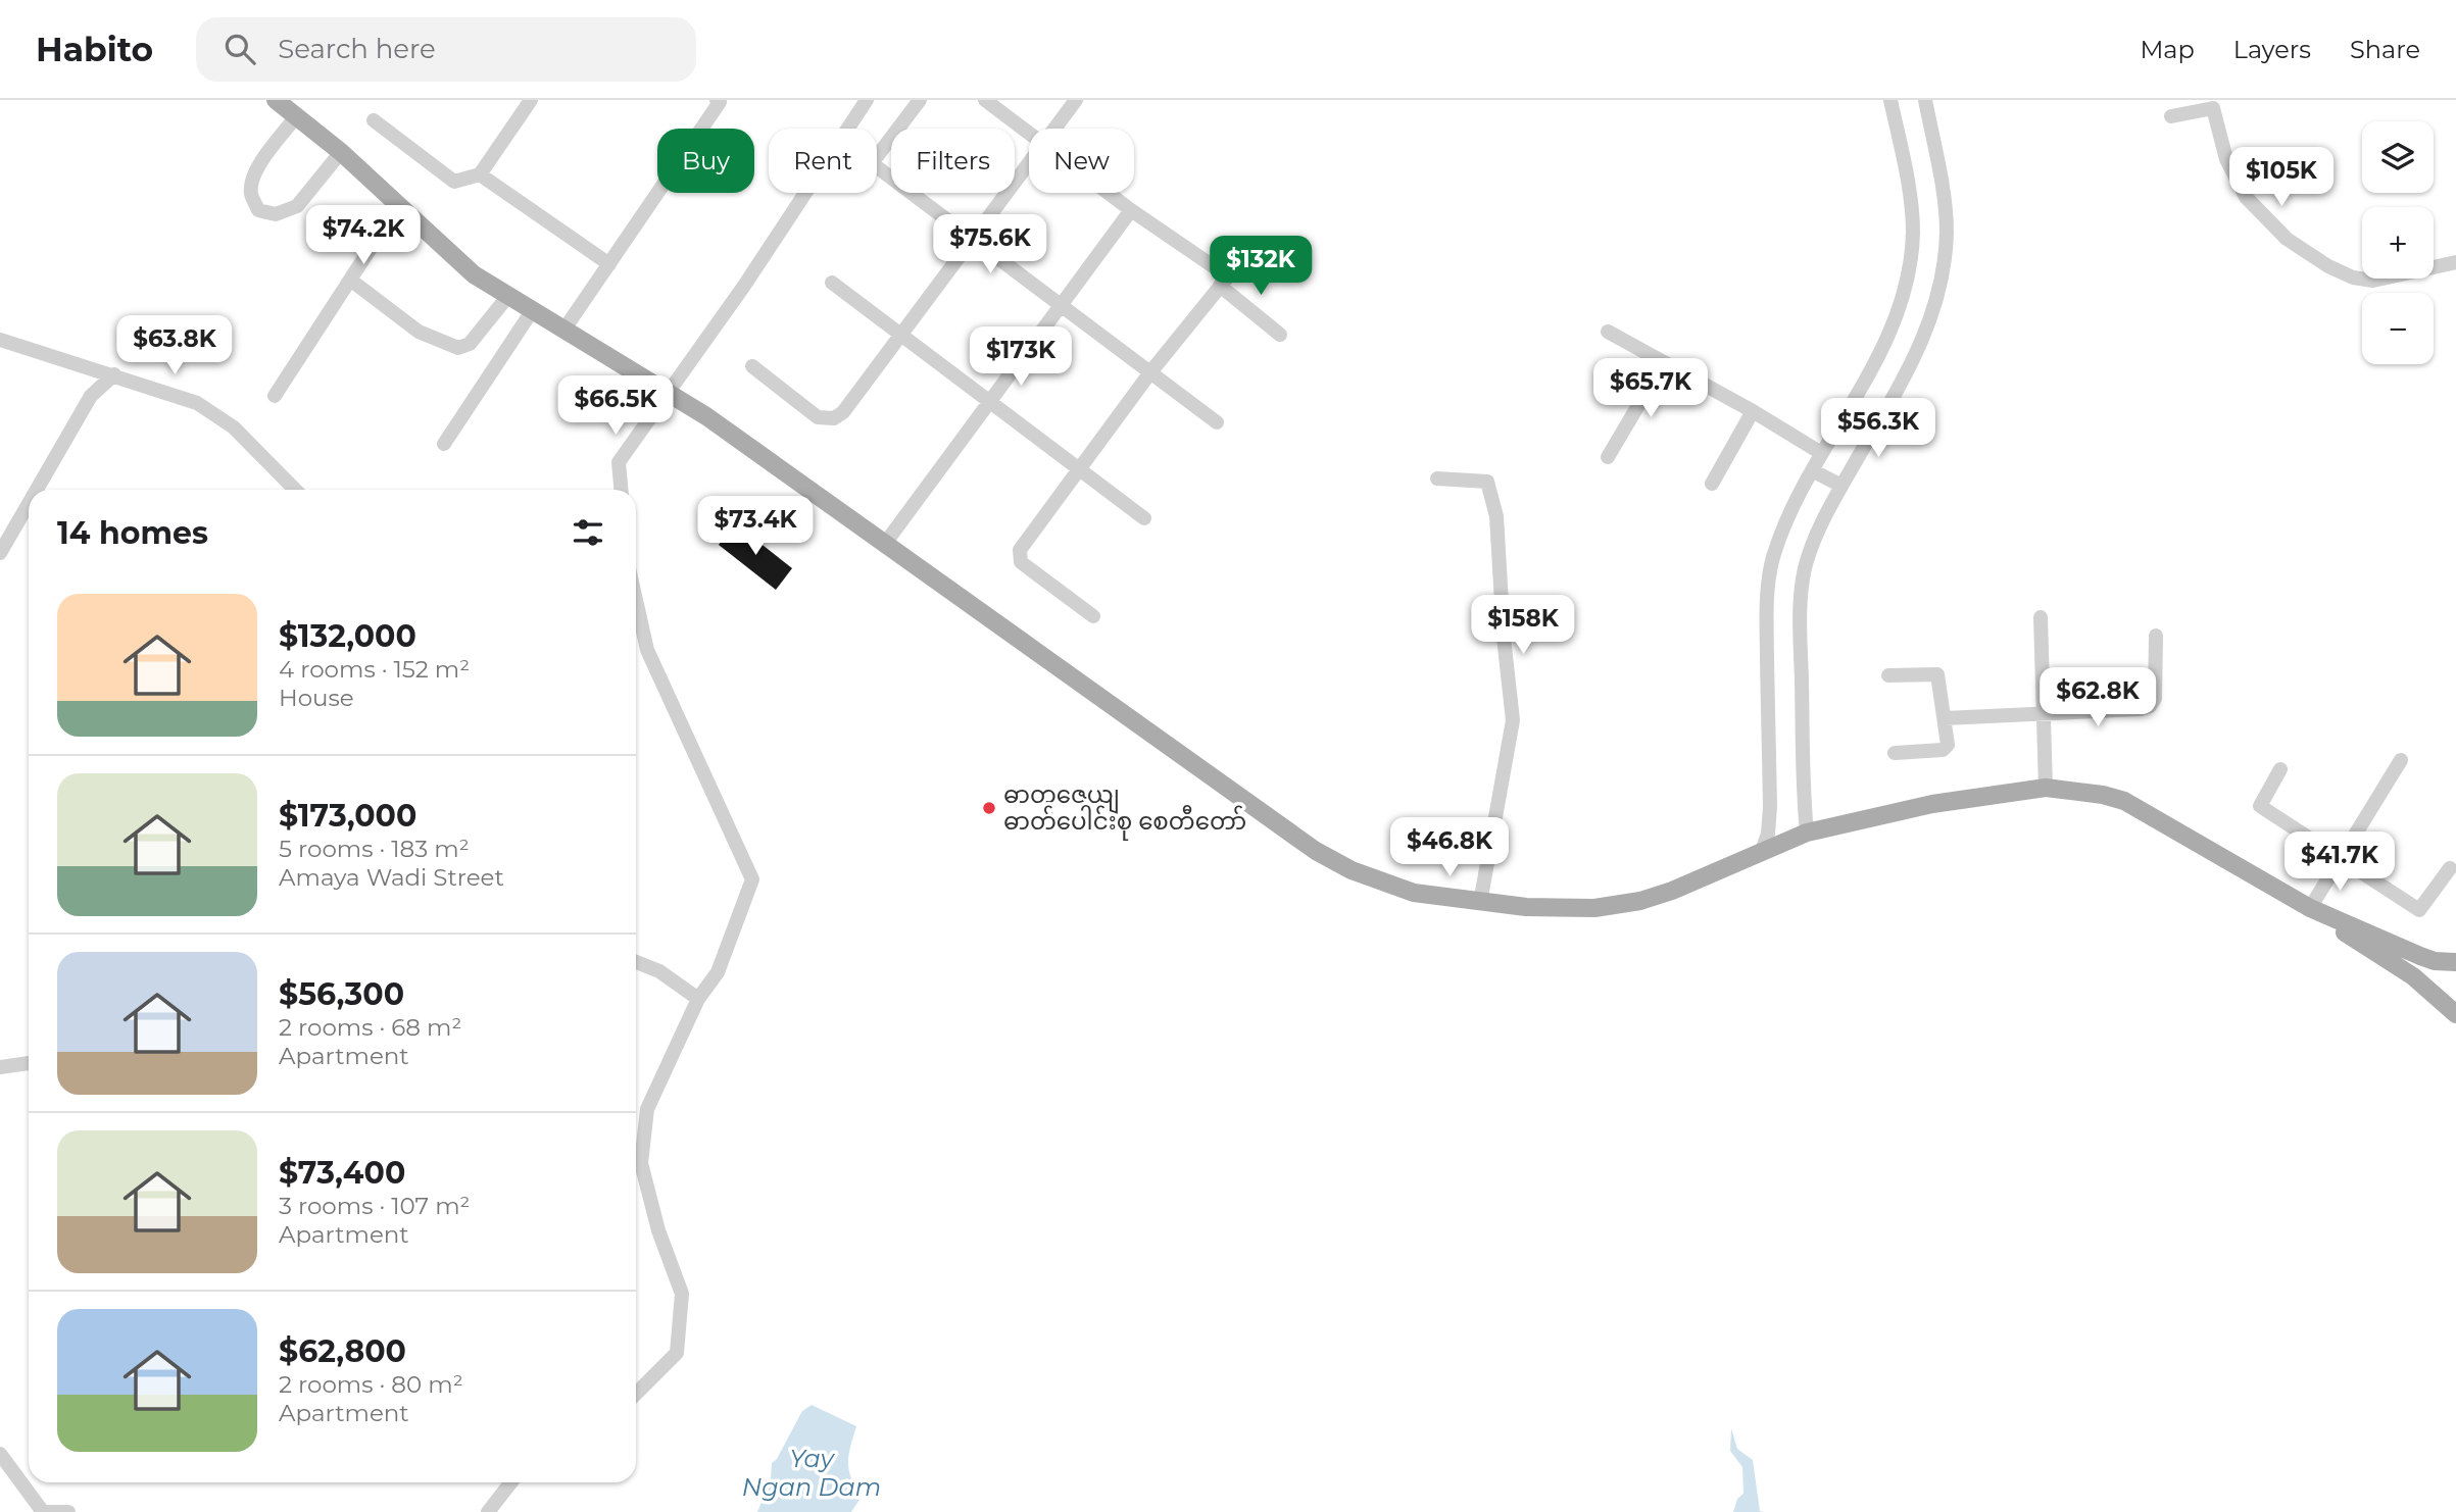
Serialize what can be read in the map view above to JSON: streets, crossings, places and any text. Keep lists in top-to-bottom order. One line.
{"water":["Yay Ngan Dam"],"places":["ဓာတုဇေယျ ဓာတ်ပေါင်းစု စေတီတော်"],"page":{"header":"Habito","search":"Search here","nav":["Map","Layers","Share"],"map_buttons":["+","−"],"chip":["Buy","Rent","Filters","New"],"price":["$105K","$74.2K","$75.6K","$132K","$63.8K","$173K","$65.7K","$66.5K","$56.3K","$73.4K","$158K","$62.8K","$46.8K","$41.7K"],"heading":"14 homes","list":[{"name":"$132,000","note":"4 rooms · 152 m² · House"},{"name":"$173,000","note":"5 rooms · 183 m² · Amaya Wadi Street"},{"name":"$56,300","note":"2 rooms · 68 m² · Apartment"},{"name":"$73,400","note":"3 rooms · 107 m² · Apartment"},{"name":"$62,800","note":"2 rooms · 80 m² · Apartment"}]}}
